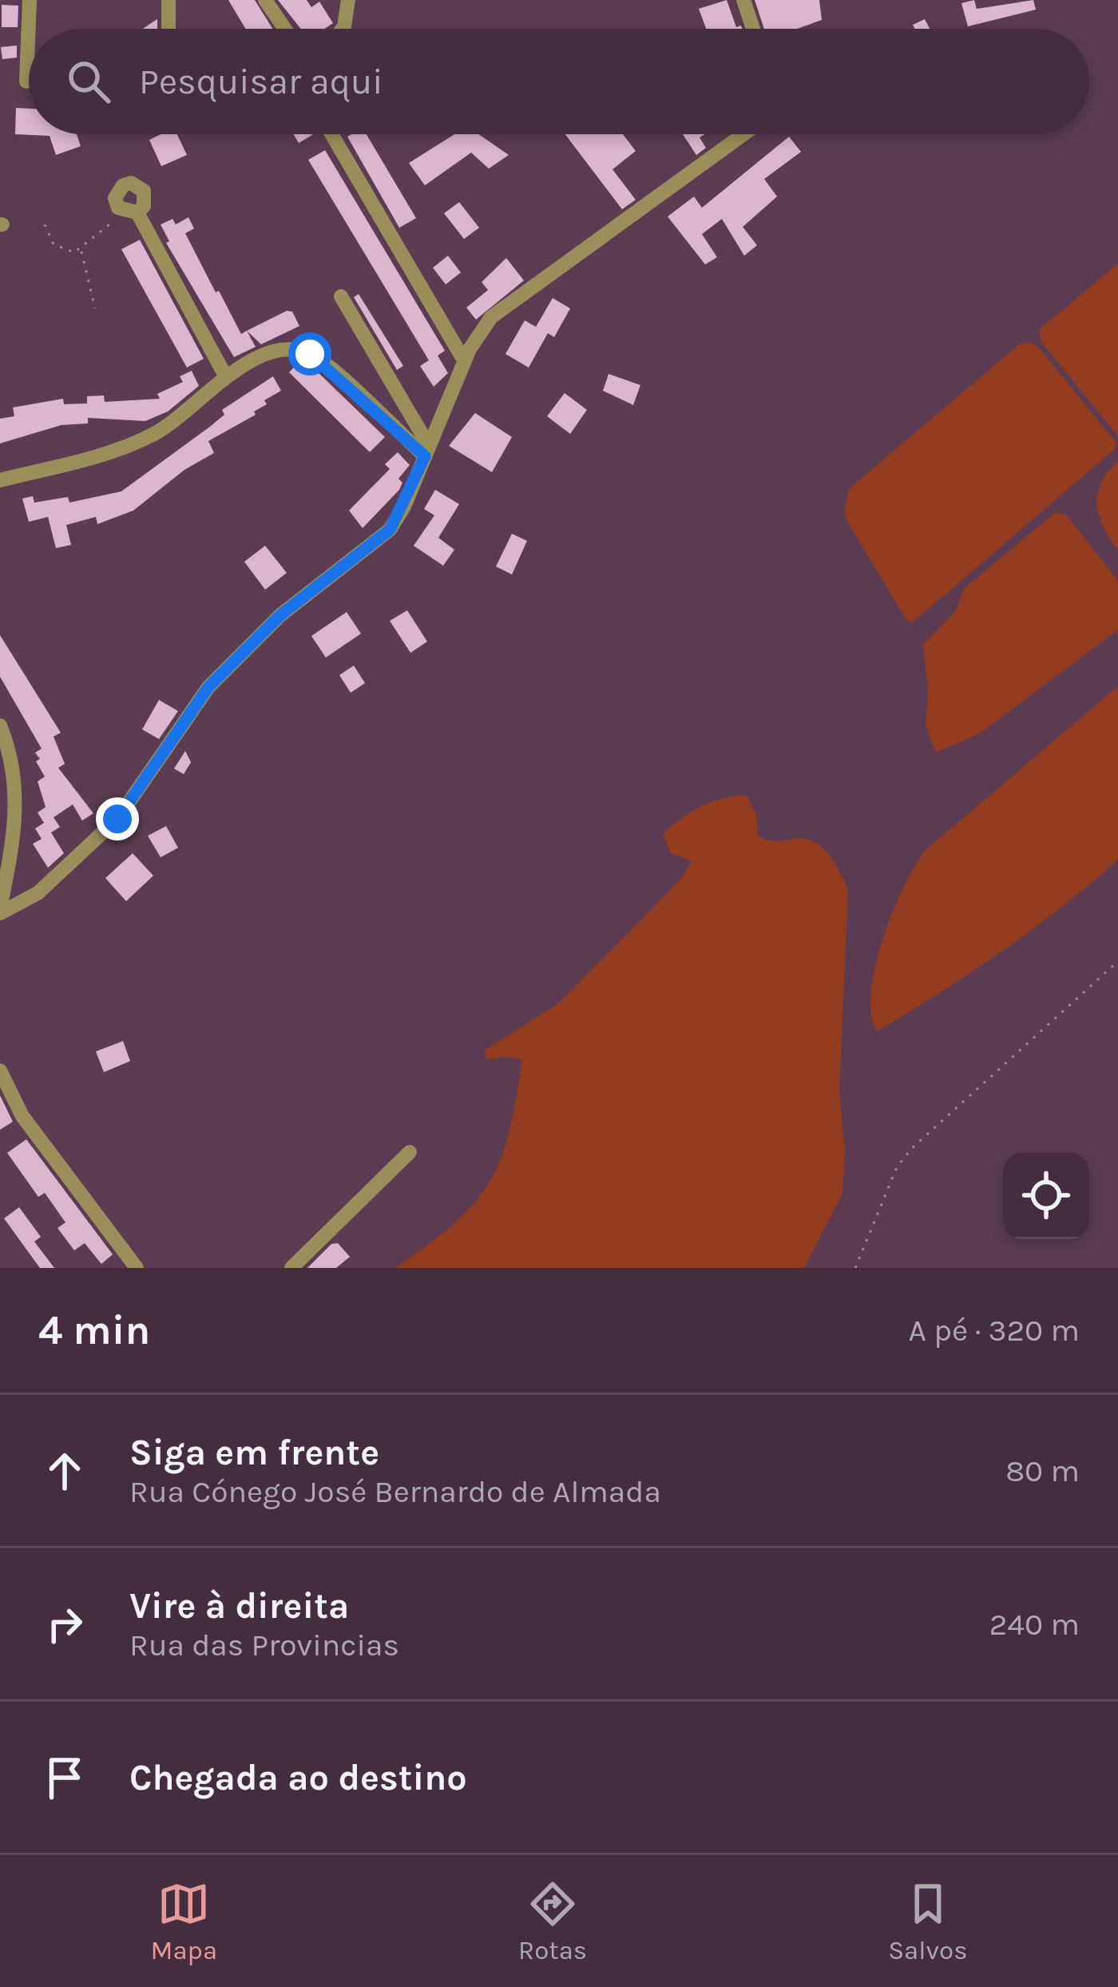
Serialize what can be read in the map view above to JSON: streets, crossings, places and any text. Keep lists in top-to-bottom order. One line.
{"page":{"search":"Pesquisar aqui","heading":["4 min","A pé · 320 m"],"list":[["Siga em frente","Rua Cónego José Bernardo de Almada","80 m"],["Vire à direita","Rua das Provincias","240 m"],"Chegada ao destino"],"nav":["Mapa","Rotas","Salvos"]}}
